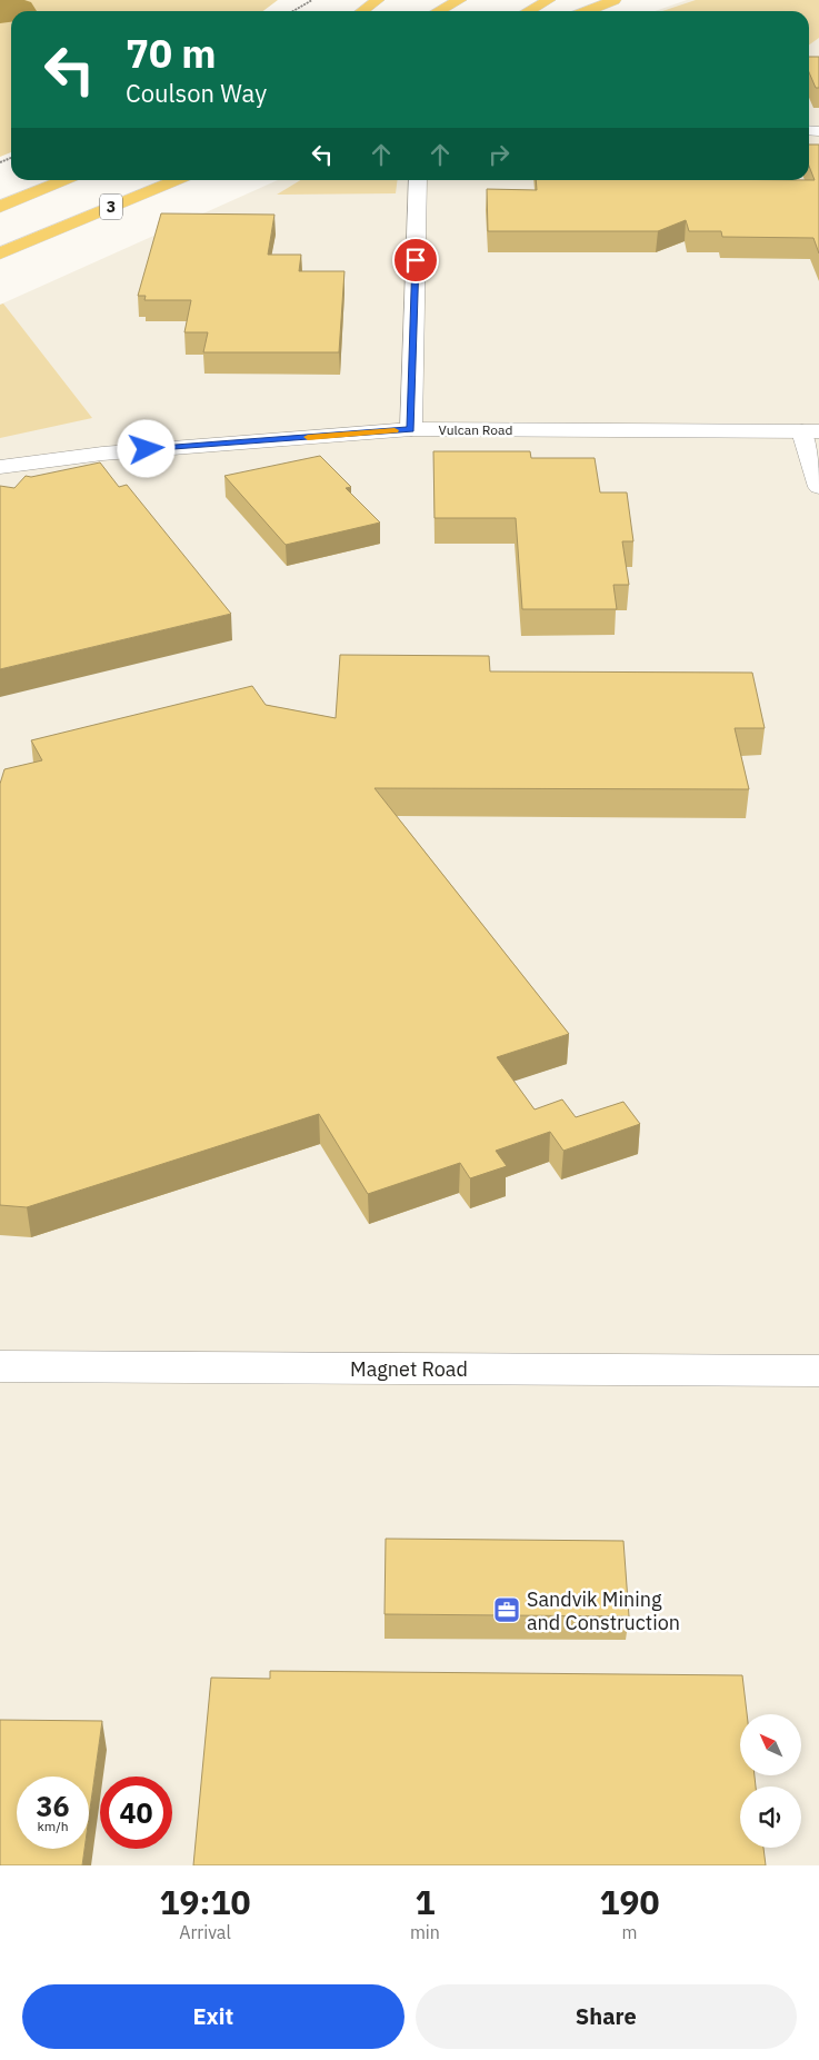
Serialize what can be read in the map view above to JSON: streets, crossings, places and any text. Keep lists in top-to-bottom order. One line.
{"streets":{"highway":["3"],"street":["Vulcan Road","Magnet Road"]},"places":{"office":["Sandvik Mining and Construction"]},"north":"top left","page":{"turn":["70 m","Coulson Way"],"speed":"36 km/h","limit":"40","eta":["19:10","Arrival","1","min","190","m"],"buttons":["Exit","Share"]}}
